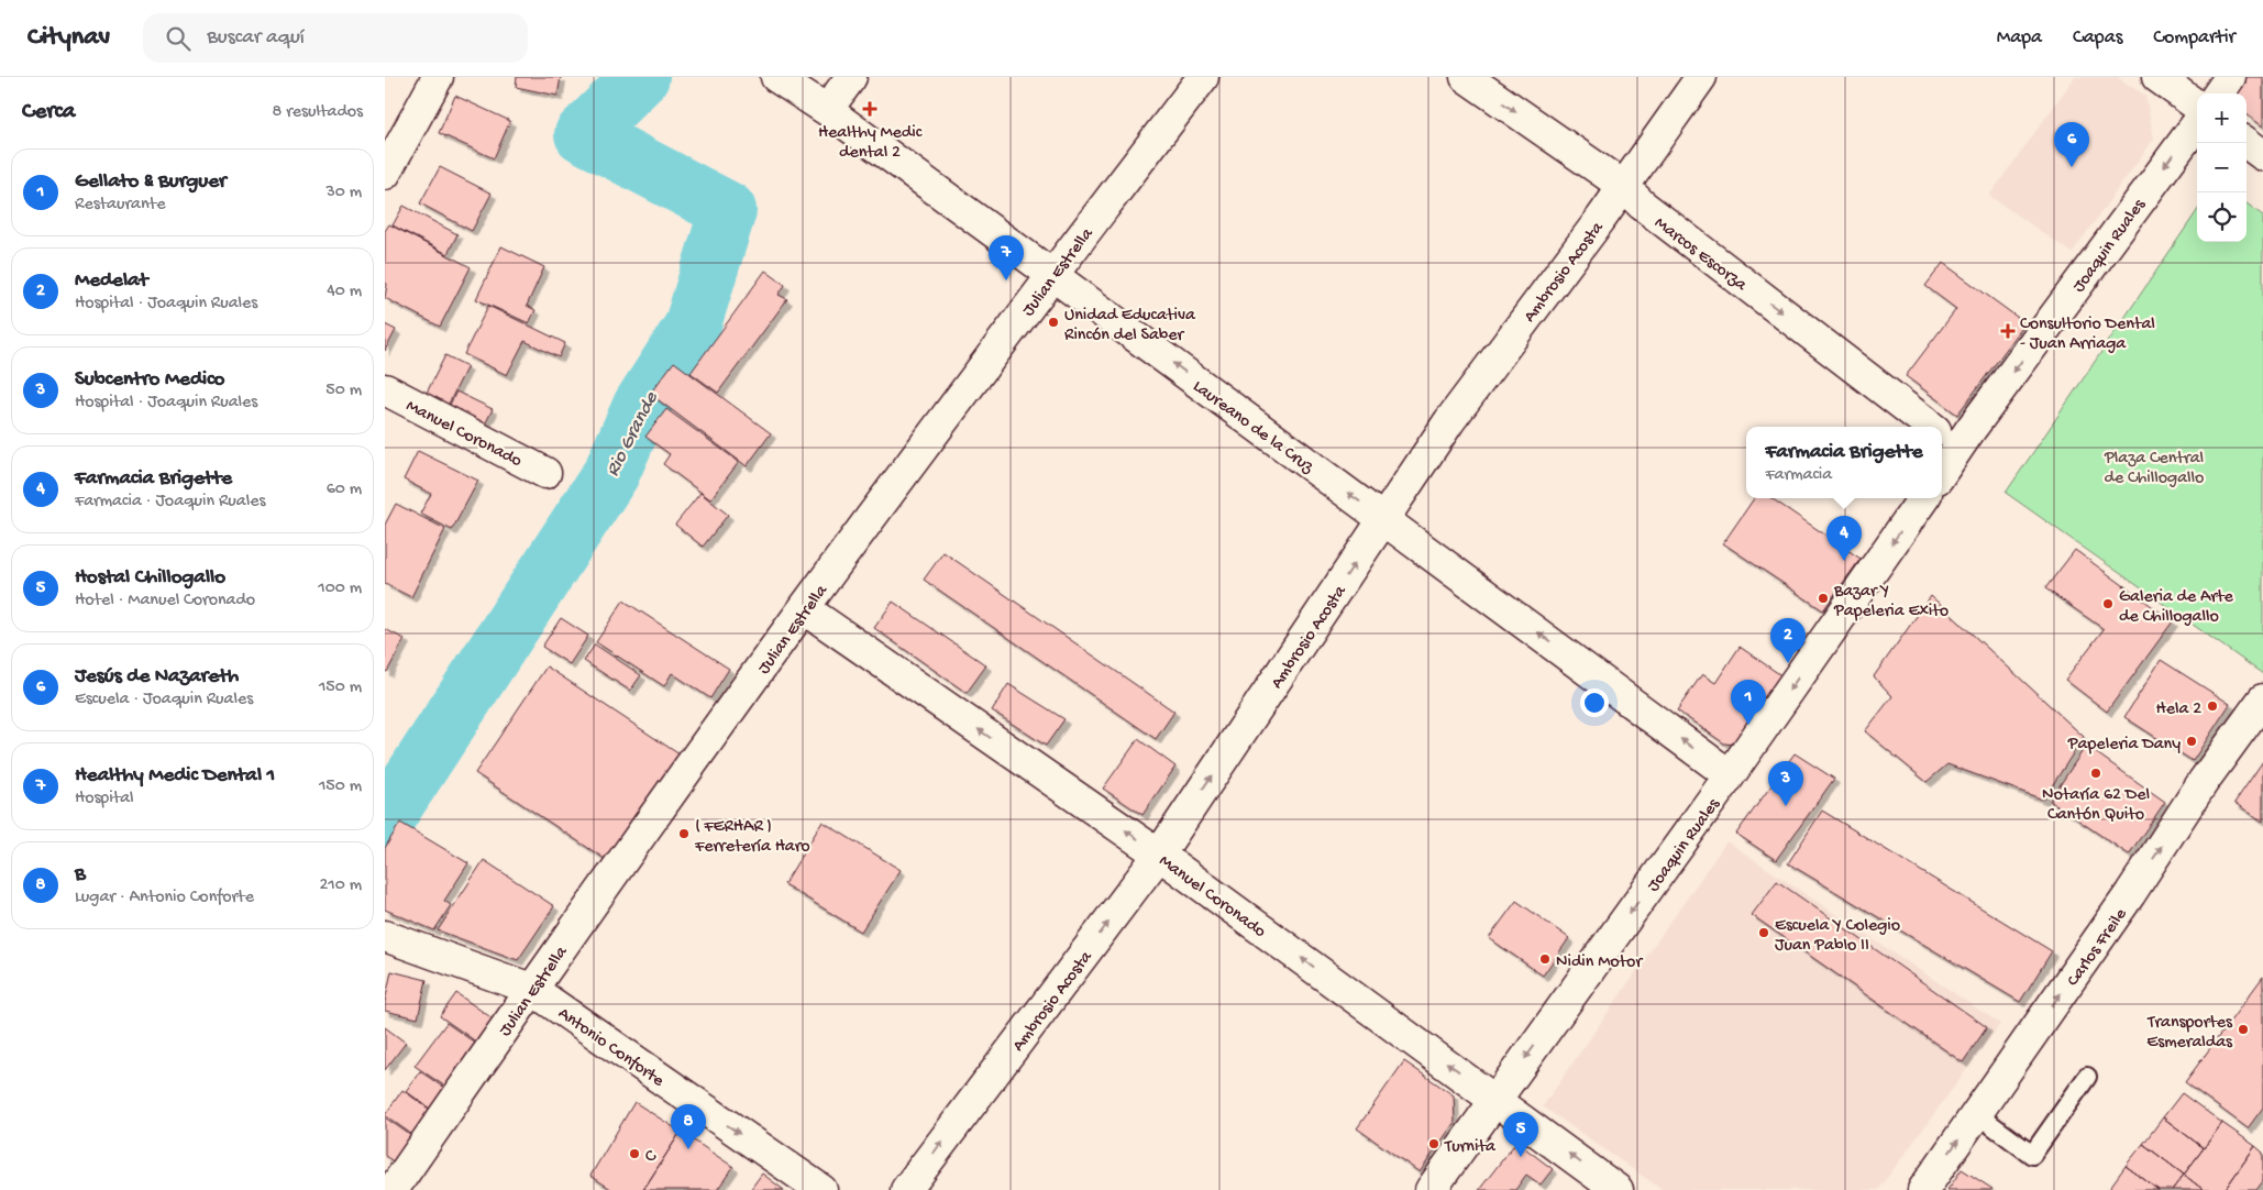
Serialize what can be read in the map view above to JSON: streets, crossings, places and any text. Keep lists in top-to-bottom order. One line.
{"streets":{"street":["Joaquin Ruales","Marcos Escorza","Julian Estrella","Ambrosio Acosta","Laureano de la Cruz","Manuel Coronado","Carlos Freile","Antonio Conforte"]},"crossings":[["Joaquin Ruales","Laureano de la Cruz"],["Joaquin Ruales","Manuel Coronado"],["Marcos Escorza","Ambrosio Acosta"],["Julian Estrella","Laureano de la Cruz"],["Julian Estrella","Manuel Coronado"],["Julian Estrella","Antonio Conforte"],["Ambrosio Acosta","Laureano de la Cruz"],["Ambrosio Acosta","Manuel Coronado"]],"one_way":["Joaquin Ruales","Marcos Escorza","Ambrosio Acosta","Laureano de la Cruz","Manuel Coronado","Carlos Freile","Antonio Conforte"],"water":["Rio Grande"],"parks":["Plaza Central de Chillogallo"],"places":{"health":["Healthy Medic dental 2","Consultorio Dental - Juan Arriaga"],"other":["Unidad Educativa Rincón del Saber","Bazar Y Papeleria Exito","Galeria de Arte de Chillogallo","Hela 2","Papeleria Dany","Notaría 62 Del Cantón Quito","( FERHAR ) Ferretería Haro","Escuela Y Colegio Juan Pablo II","Nidin Motor","Transportes Esmeraldas","Turnita","C"]},"page":{"header":"Citynav","search":"Buscar aquí","nav":["Mapa","Capas","Compartir"],"heading":["Cerca","8 resultados"],"map_buttons":["+","−"],"pins":["6","7","4","2","1","3","8","5"],"list":[{"mark":"1","name":"Gellato & Burguer","note":"Restaurante","value":"30 m"},{"mark":"2","name":"Medelat","note":"Hospital · Joaquin Ruales","value":"40 m"},{"mark":"3","name":"Subcentro Medico","note":"Hospital · Joaquin Ruales","value":"50 m"},{"mark":"4","name":"Farmacia Brigette","note":"Farmacia · Joaquin Ruales","value":"60 m"},{"mark":"5","name":"Hostal Chillogallo","note":"Hotel · Manuel Coronado","value":"100 m"},{"mark":"6","name":"Jesús de Nazareth","note":"Escuela · Joaquin Ruales","value":"150 m"},{"mark":"7","name":"Healthy Medic Dental 1","note":"Hospital","value":"150 m"},{"mark":"8","name":"B","note":"Lugar · Antonio Conforte","value":"210 m"}],"popup":["Farmacia Brigette","Farmacia"]}}
